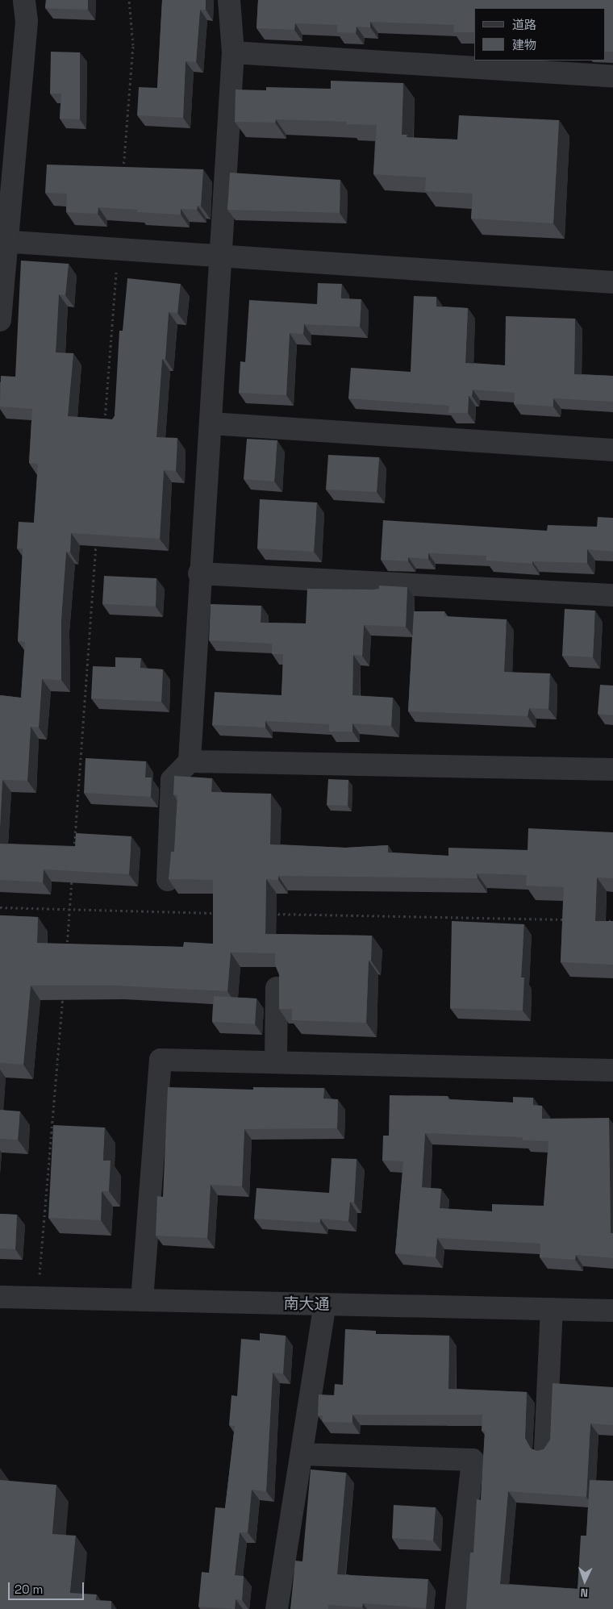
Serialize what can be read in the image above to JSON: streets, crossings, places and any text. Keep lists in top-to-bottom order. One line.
{"streets":{"street":["南大通"]},"legend":["道路","建物"],"scale_bar":"20 m","north":"bottom"}
